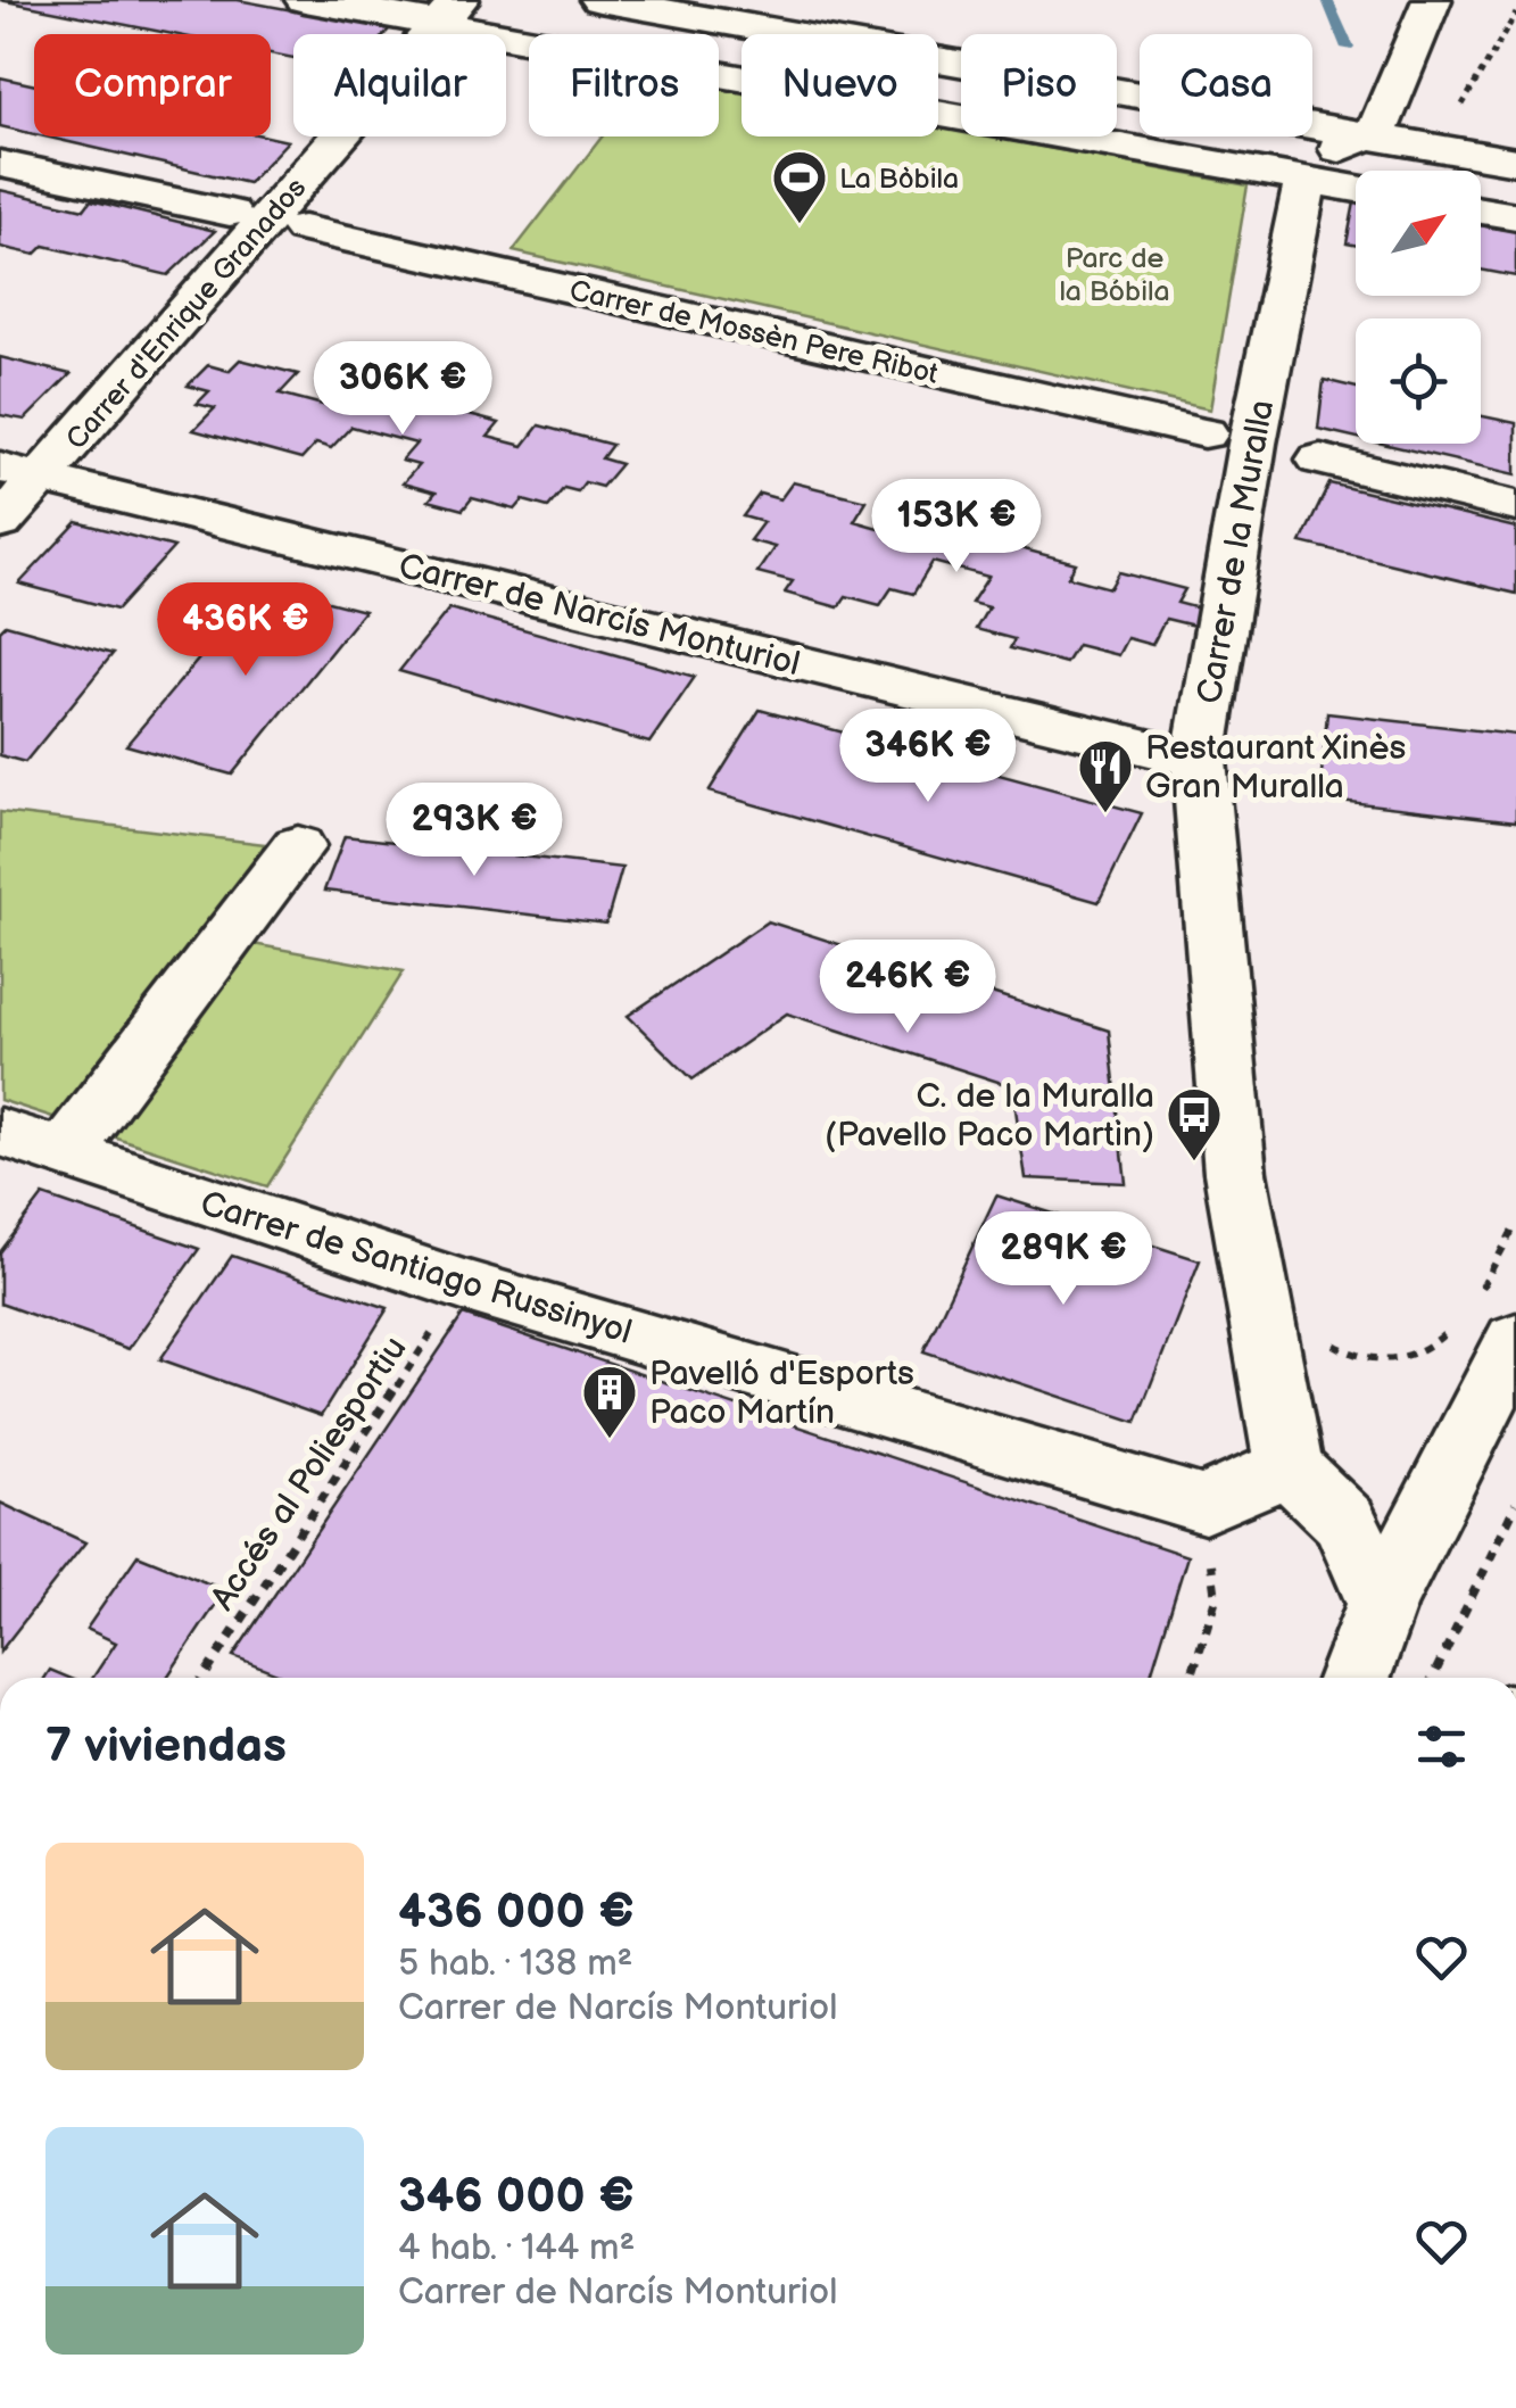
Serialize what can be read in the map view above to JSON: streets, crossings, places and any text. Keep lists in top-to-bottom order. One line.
{"streets":{"street":["Carrer d'Enrique Granados","Carrer de Mossèn Pere Ribot","Carrer de la Muralla","Carrer de Narcís Monturiol","Carrer de Santiago Russinyol"],"path":["Accés al Poliesportiu"]},"crossings":[["Carrer d'Enrique Granados","Carrer de Narcís Monturiol"],["Carrer de la Muralla","Carrer de Narcís Monturiol"],["Carrer de la Muralla","Carrer de Santiago Russinyol"],["Carrer de Santiago Russinyol","Accés al Poliesportiu"]],"parks":["Parc de la Bóbila"],"places":{"sports":["La Bòbila"],"restaurant":["Restaurant Xinès Gran Muralla"],"bus stop":["C. de la Muralla (Pavello Paco Martin)"],"building":["Pavelló d'Esports Paco Martín"]},"north":"top right","page":{"chip":["Comprar","Alquilar","Filtros","Nuevo","Piso","Casa"],"price":["306K €","153K €","436K €","346K €","293K €","246K €","289K €"],"heading":"7 viviendas","list":[{"name":"436 000 €","note":"5 hab. · 138 m² · Carrer de Narcís Monturiol"},{"name":"346 000 €","note":"4 hab. · 144 m² · Carrer de Narcís Monturiol"}]}}
